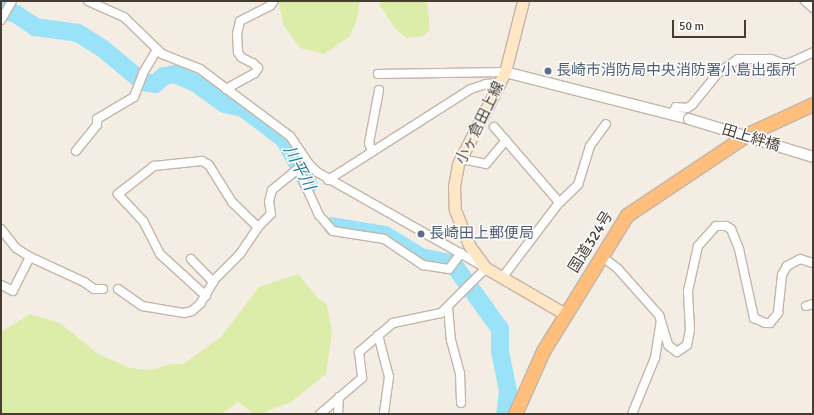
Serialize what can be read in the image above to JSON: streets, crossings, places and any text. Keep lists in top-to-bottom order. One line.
{"streets":{"highway":["国道324号"],"main road":["小ヶ倉田上線"],"street":["田上絆橋"]},"crossings":[["小ヶ倉田上線","田上絆橋"],["小ヶ倉田上線","国道324号"]],"water":["川平川"],"places":["長崎市消防局中央消防署小島出張所","長崎田上郵便局"],"scale_bar":"50 m"}
